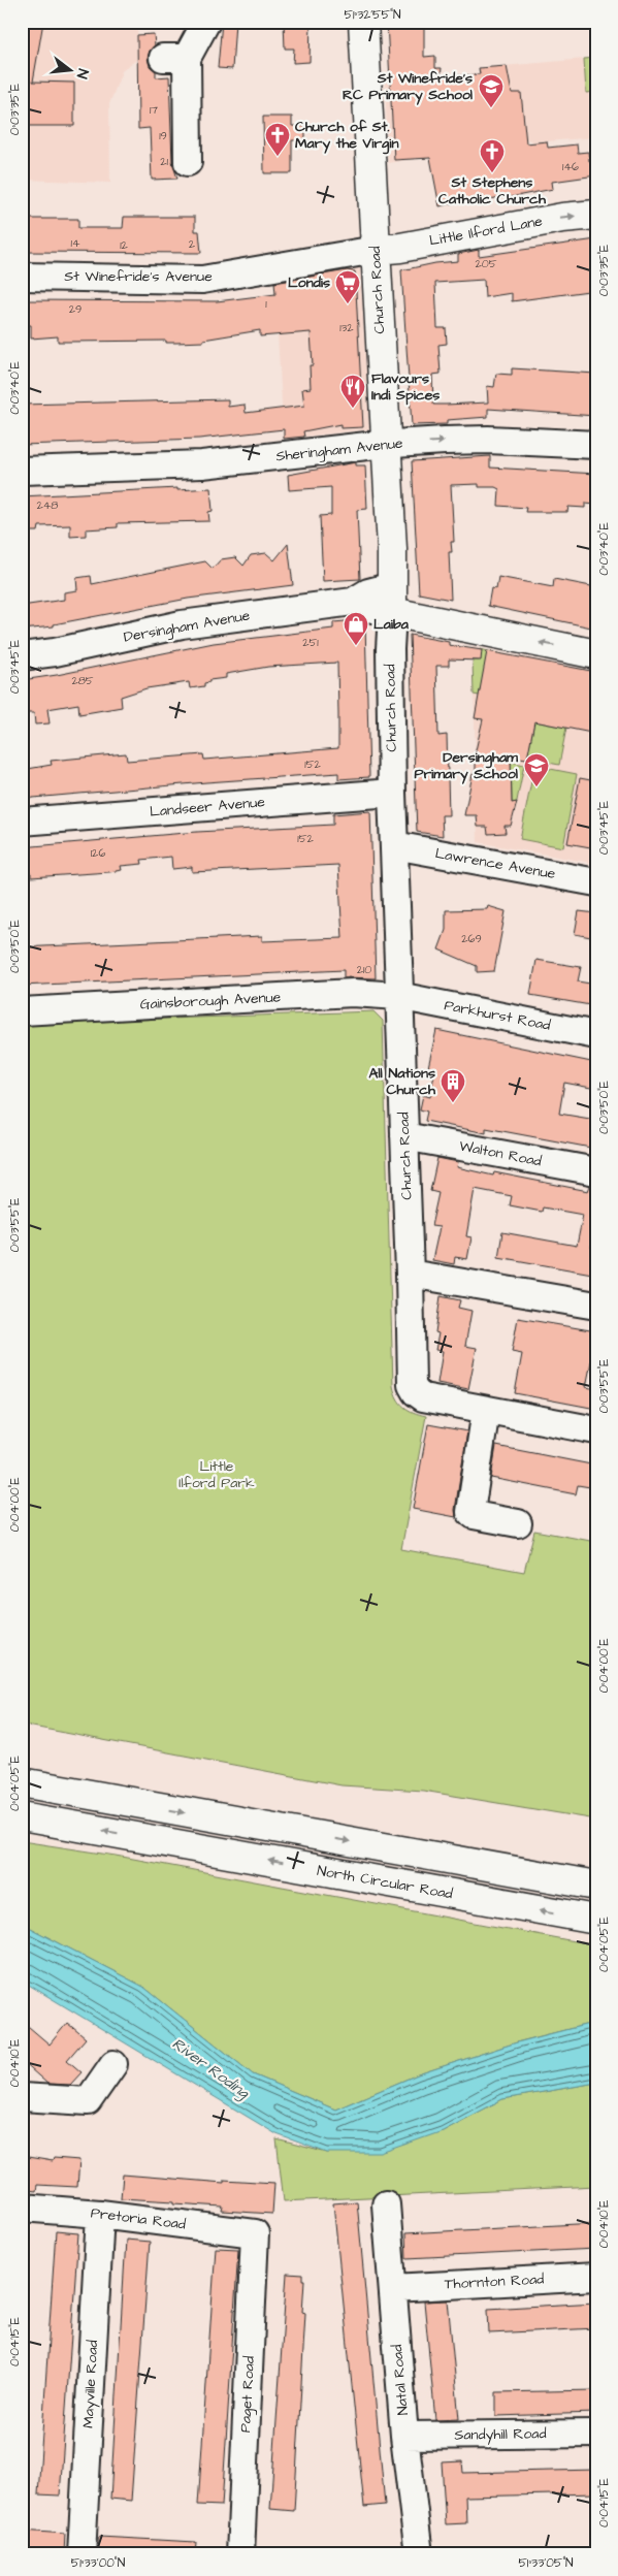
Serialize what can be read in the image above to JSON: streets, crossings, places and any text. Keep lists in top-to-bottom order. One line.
{"streets":{"main road":["Little Ilford Lane","Church Road","Dersingham Avenue","North Circular Road"],"street":["St Winefride's Avenue","Sheringham Avenue","Landseer Avenue","Lawrence Avenue","Gainsborough Avenue","Parkhurst Road","Walton Road","Pretoria Road","Thornton Road","Natal Road","Mayville Road","Paget Road","Sandyhill Road"]},"crossings":[["Little Ilford Lane","St Winefride's Avenue"],["Little Ilford Lane","Church Road"],["St Winefride's Avenue","Church Road"],["Church Road","Sheringham Avenue"],["Church Road","Dersingham Avenue"],["Church Road","Landseer Avenue"],["Church Road","Lawrence Avenue"],["Church Road","Gainsborough Avenue"],["Church Road","Parkhurst Road"],["Church Road","Walton Road"],["Gainsborough Avenue","Parkhurst Road"],["Pretoria Road","Mayville Road"],["Pretoria Road","Paget Road"],["Thornton Road","Natal Road"],["Natal Road","Sandyhill Road"]],"one_way":["Little Ilford Lane","Sheringham Avenue","Dersingham Avenue"],"water":["River Roding"],"parks":["Little Ilford Park"],"places":{"school or university":["St Winefride's RC Primary School","Dersingham Primary School"],"church":["Church of St. Mary the Virgin","St Stephens Catholic Church"],"supermarket":["Londis"],"restaurant":["Flavours Indi Spices"],"shop":["Laiba"],"building":["All Nations Church"]},"house_numbers":["17","19","21","146","14","2","12","205","1","29","132","248","251","285","152","152","126","269","210"],"north":"right","coordinates":["51°32'55\"N","0°03'35\"E","0°03'40\"E","0°03'45\"E","0°03'50\"E","0°03'55\"E","0°04'00\"E","0°04'05\"E","0°04'10\"E","0°04'15\"E","51°33'00\"N","51°33'05\"N"]}
